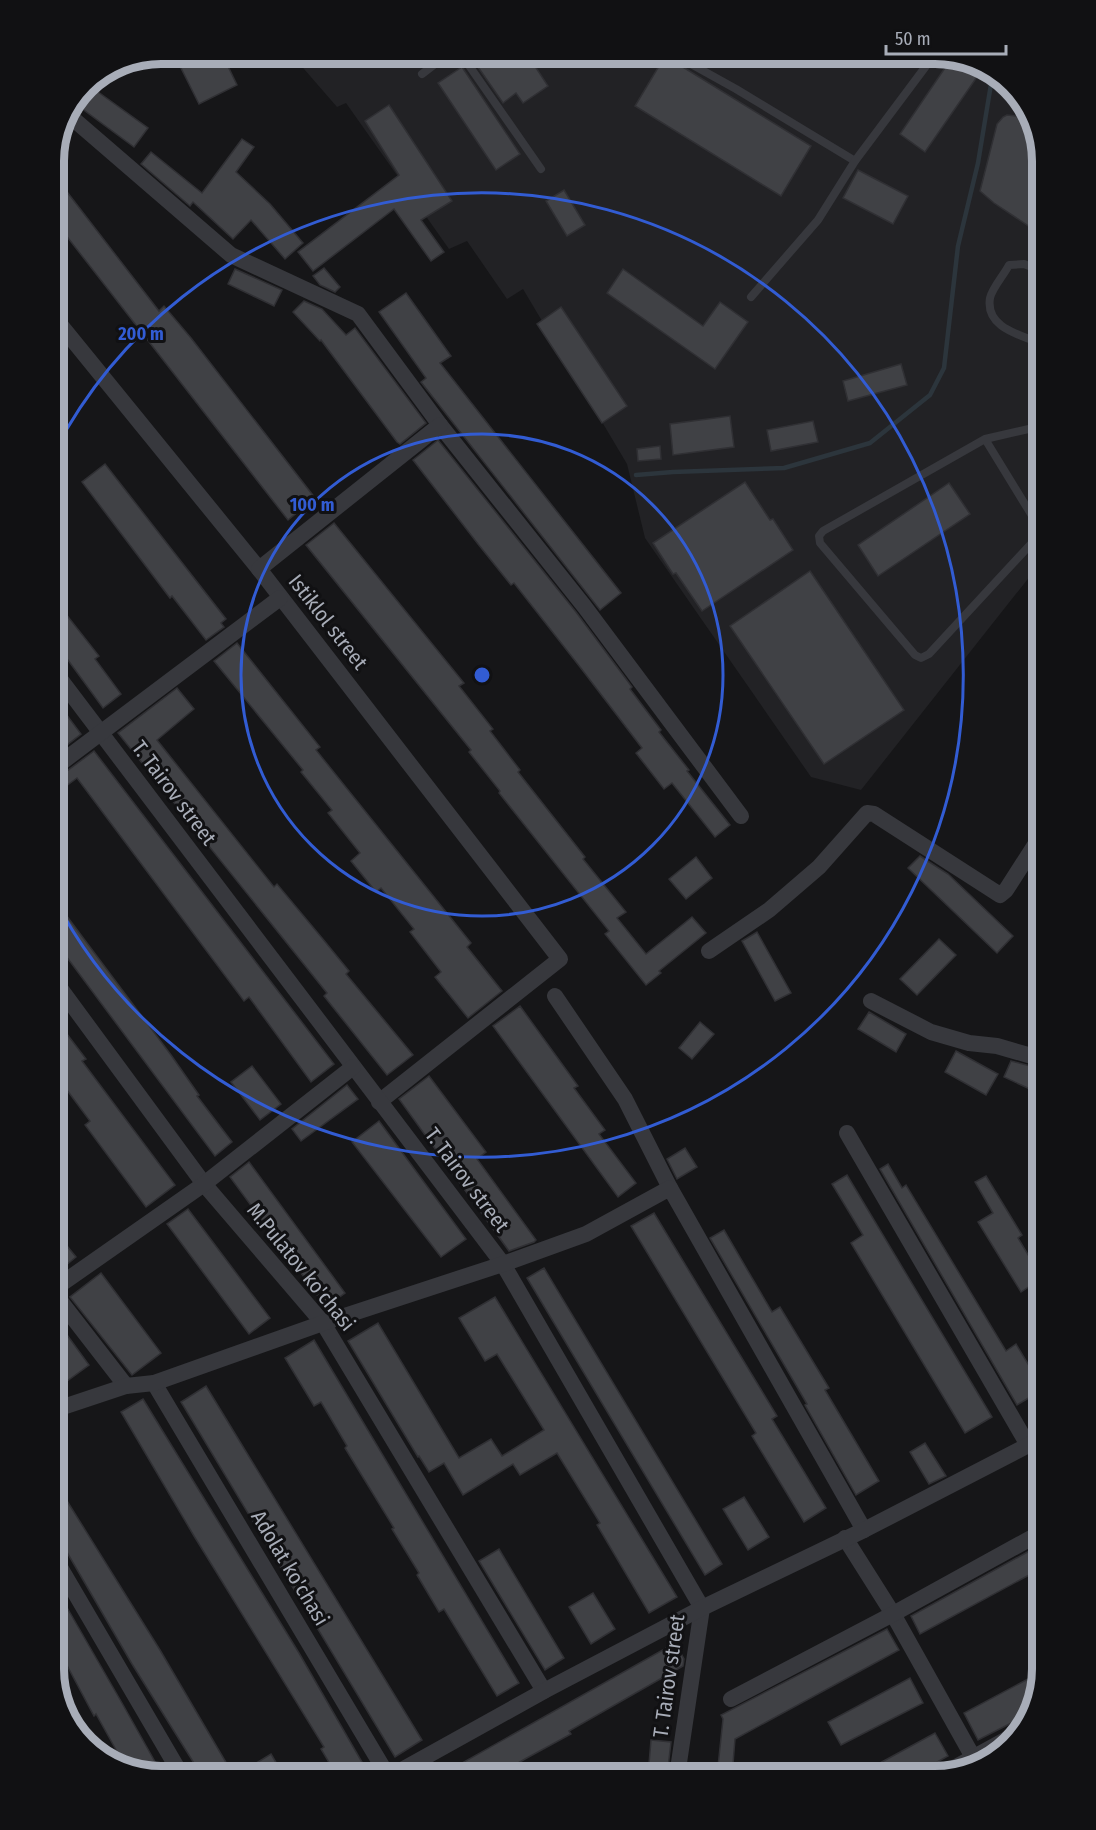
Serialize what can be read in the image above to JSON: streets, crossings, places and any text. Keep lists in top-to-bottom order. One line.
{"streets":{"street":["Istiklol street","T. Tairov street","M.Pulatov ko'chasi","Adolat ko'chasi"]},"crossings":[["Istiklol street","T. Tairov street"]],"scale_bar":"50 m","rings":["200 m","100 m"]}
